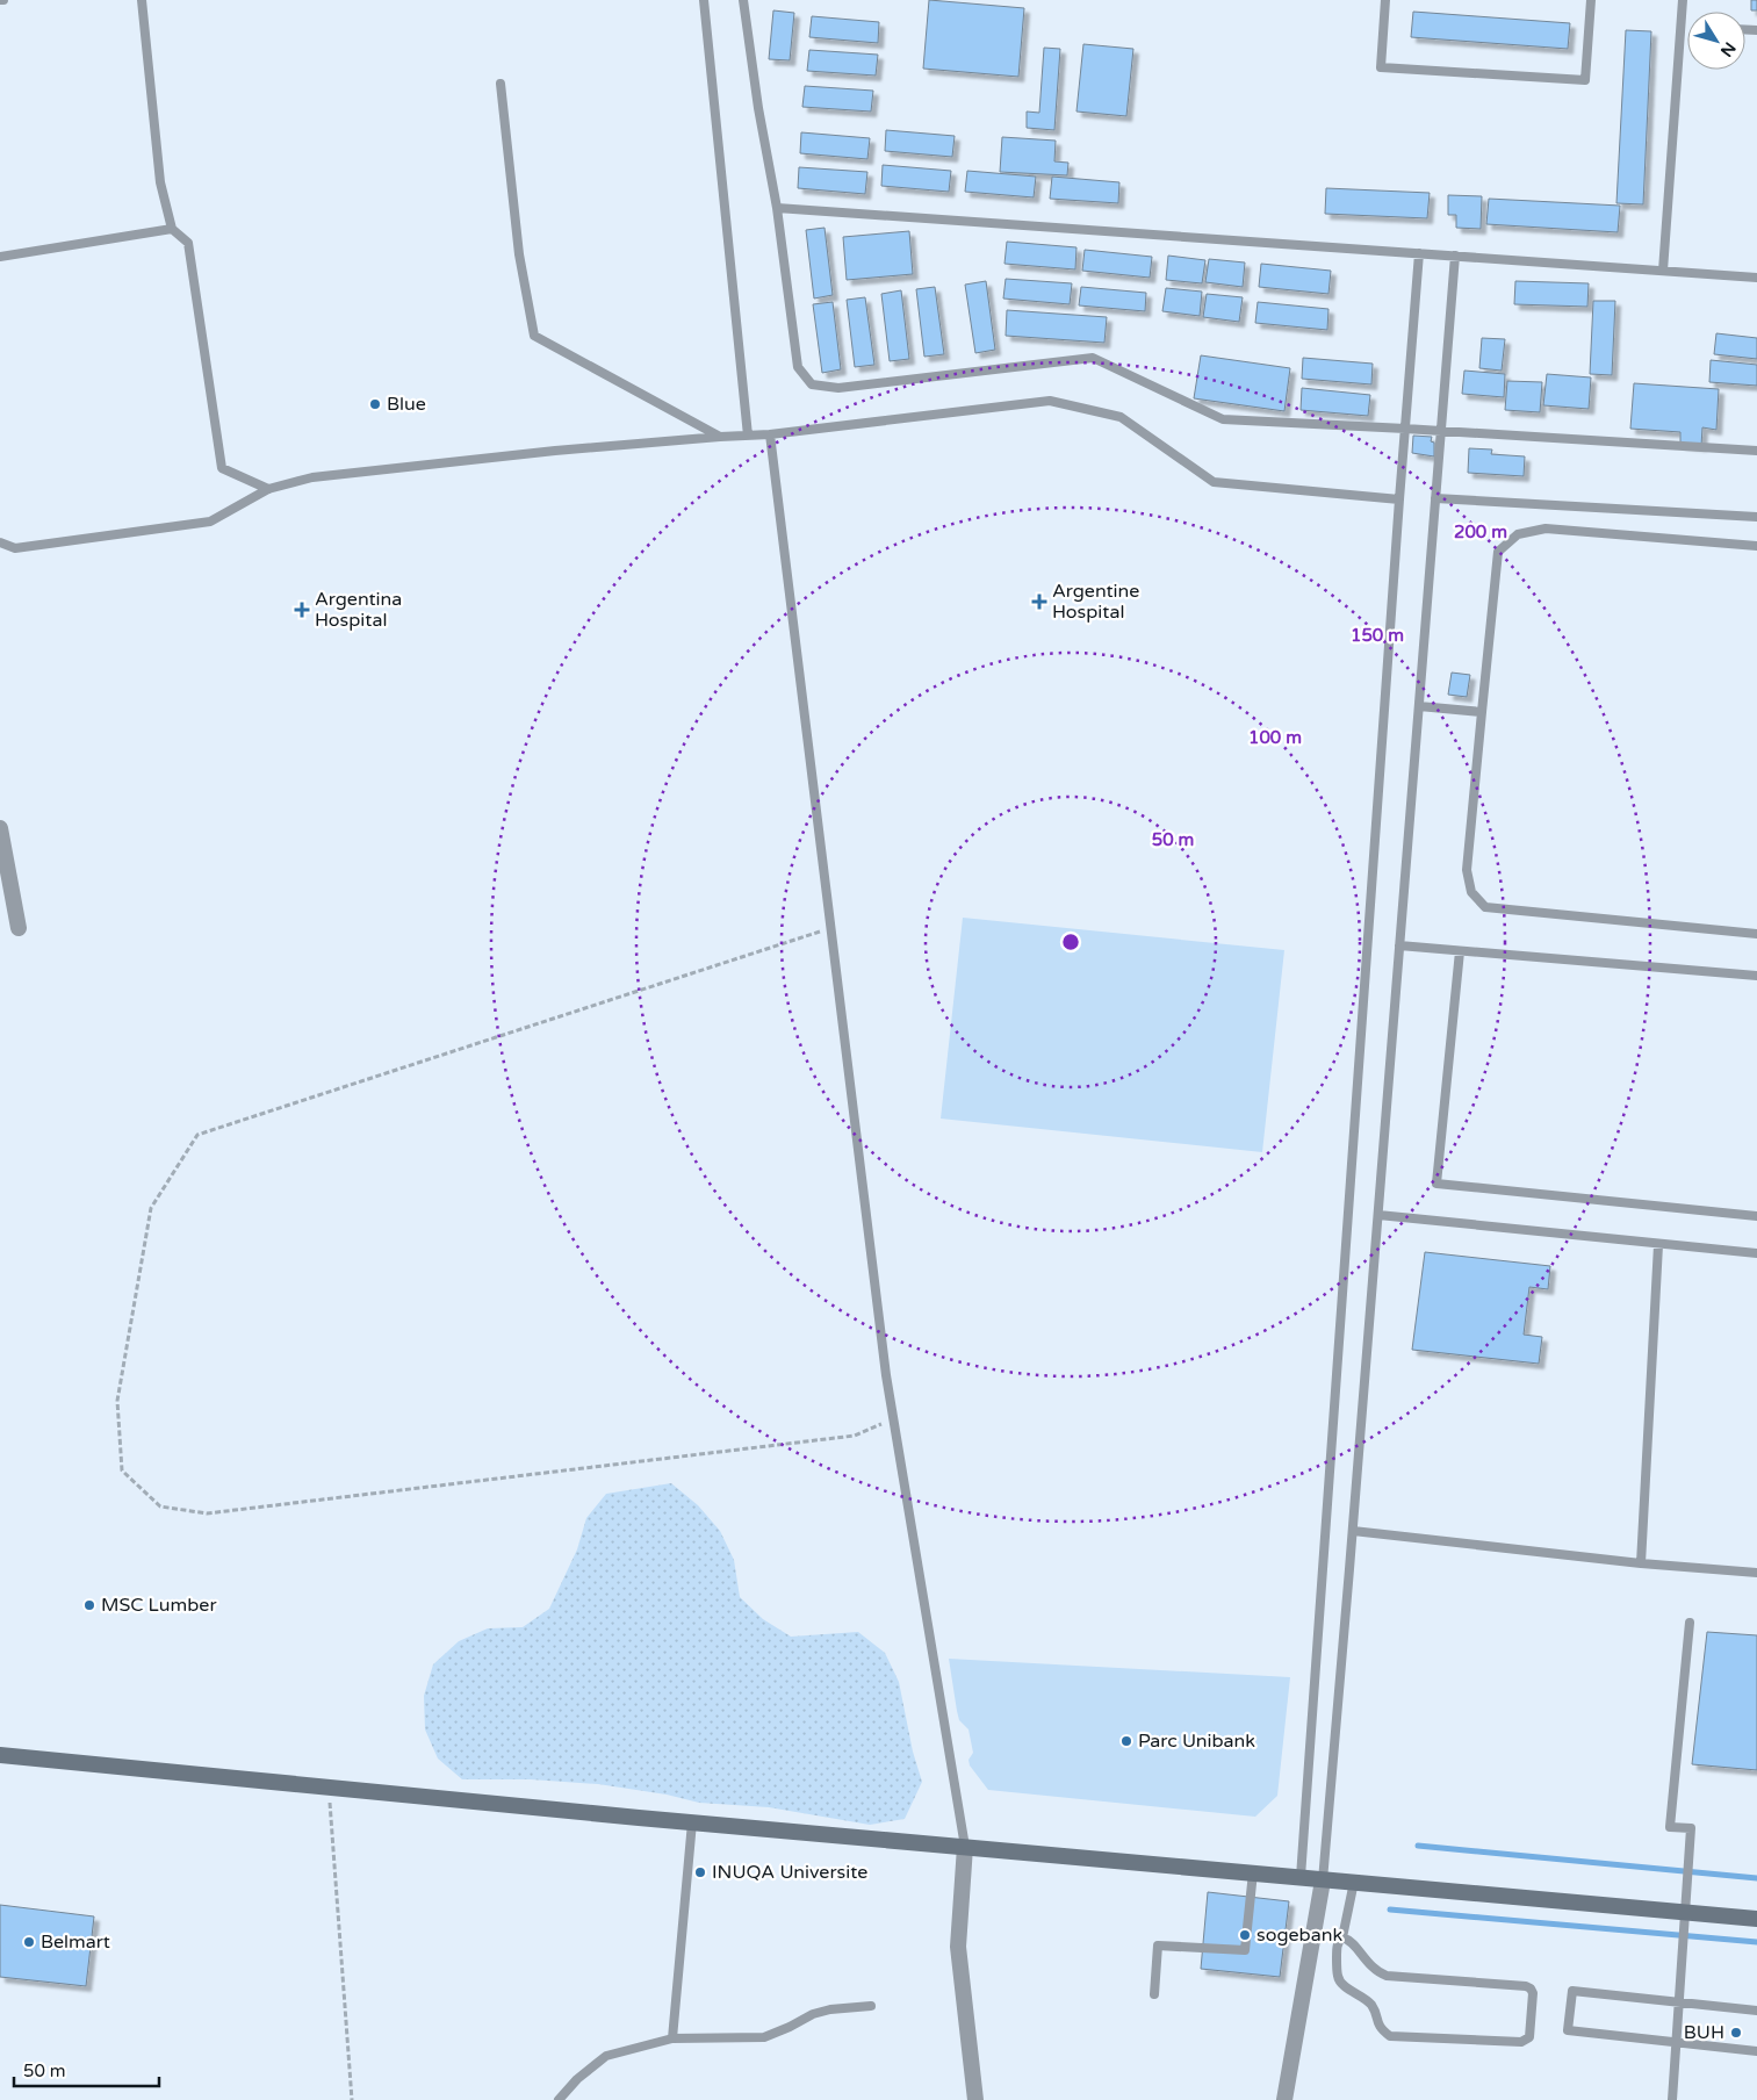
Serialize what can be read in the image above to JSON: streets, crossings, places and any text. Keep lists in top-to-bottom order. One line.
{"places":{"other":["Blue","MSC Lumber","Parc Unibank","INUQA Universite","sogebank","Belmart","BUH"],"health":["Argentine Hospital","Argentina Hospital"]},"scale_bar":"50 m","north":"bottom right","rings":["200 m","150 m","100 m","50 m"]}
